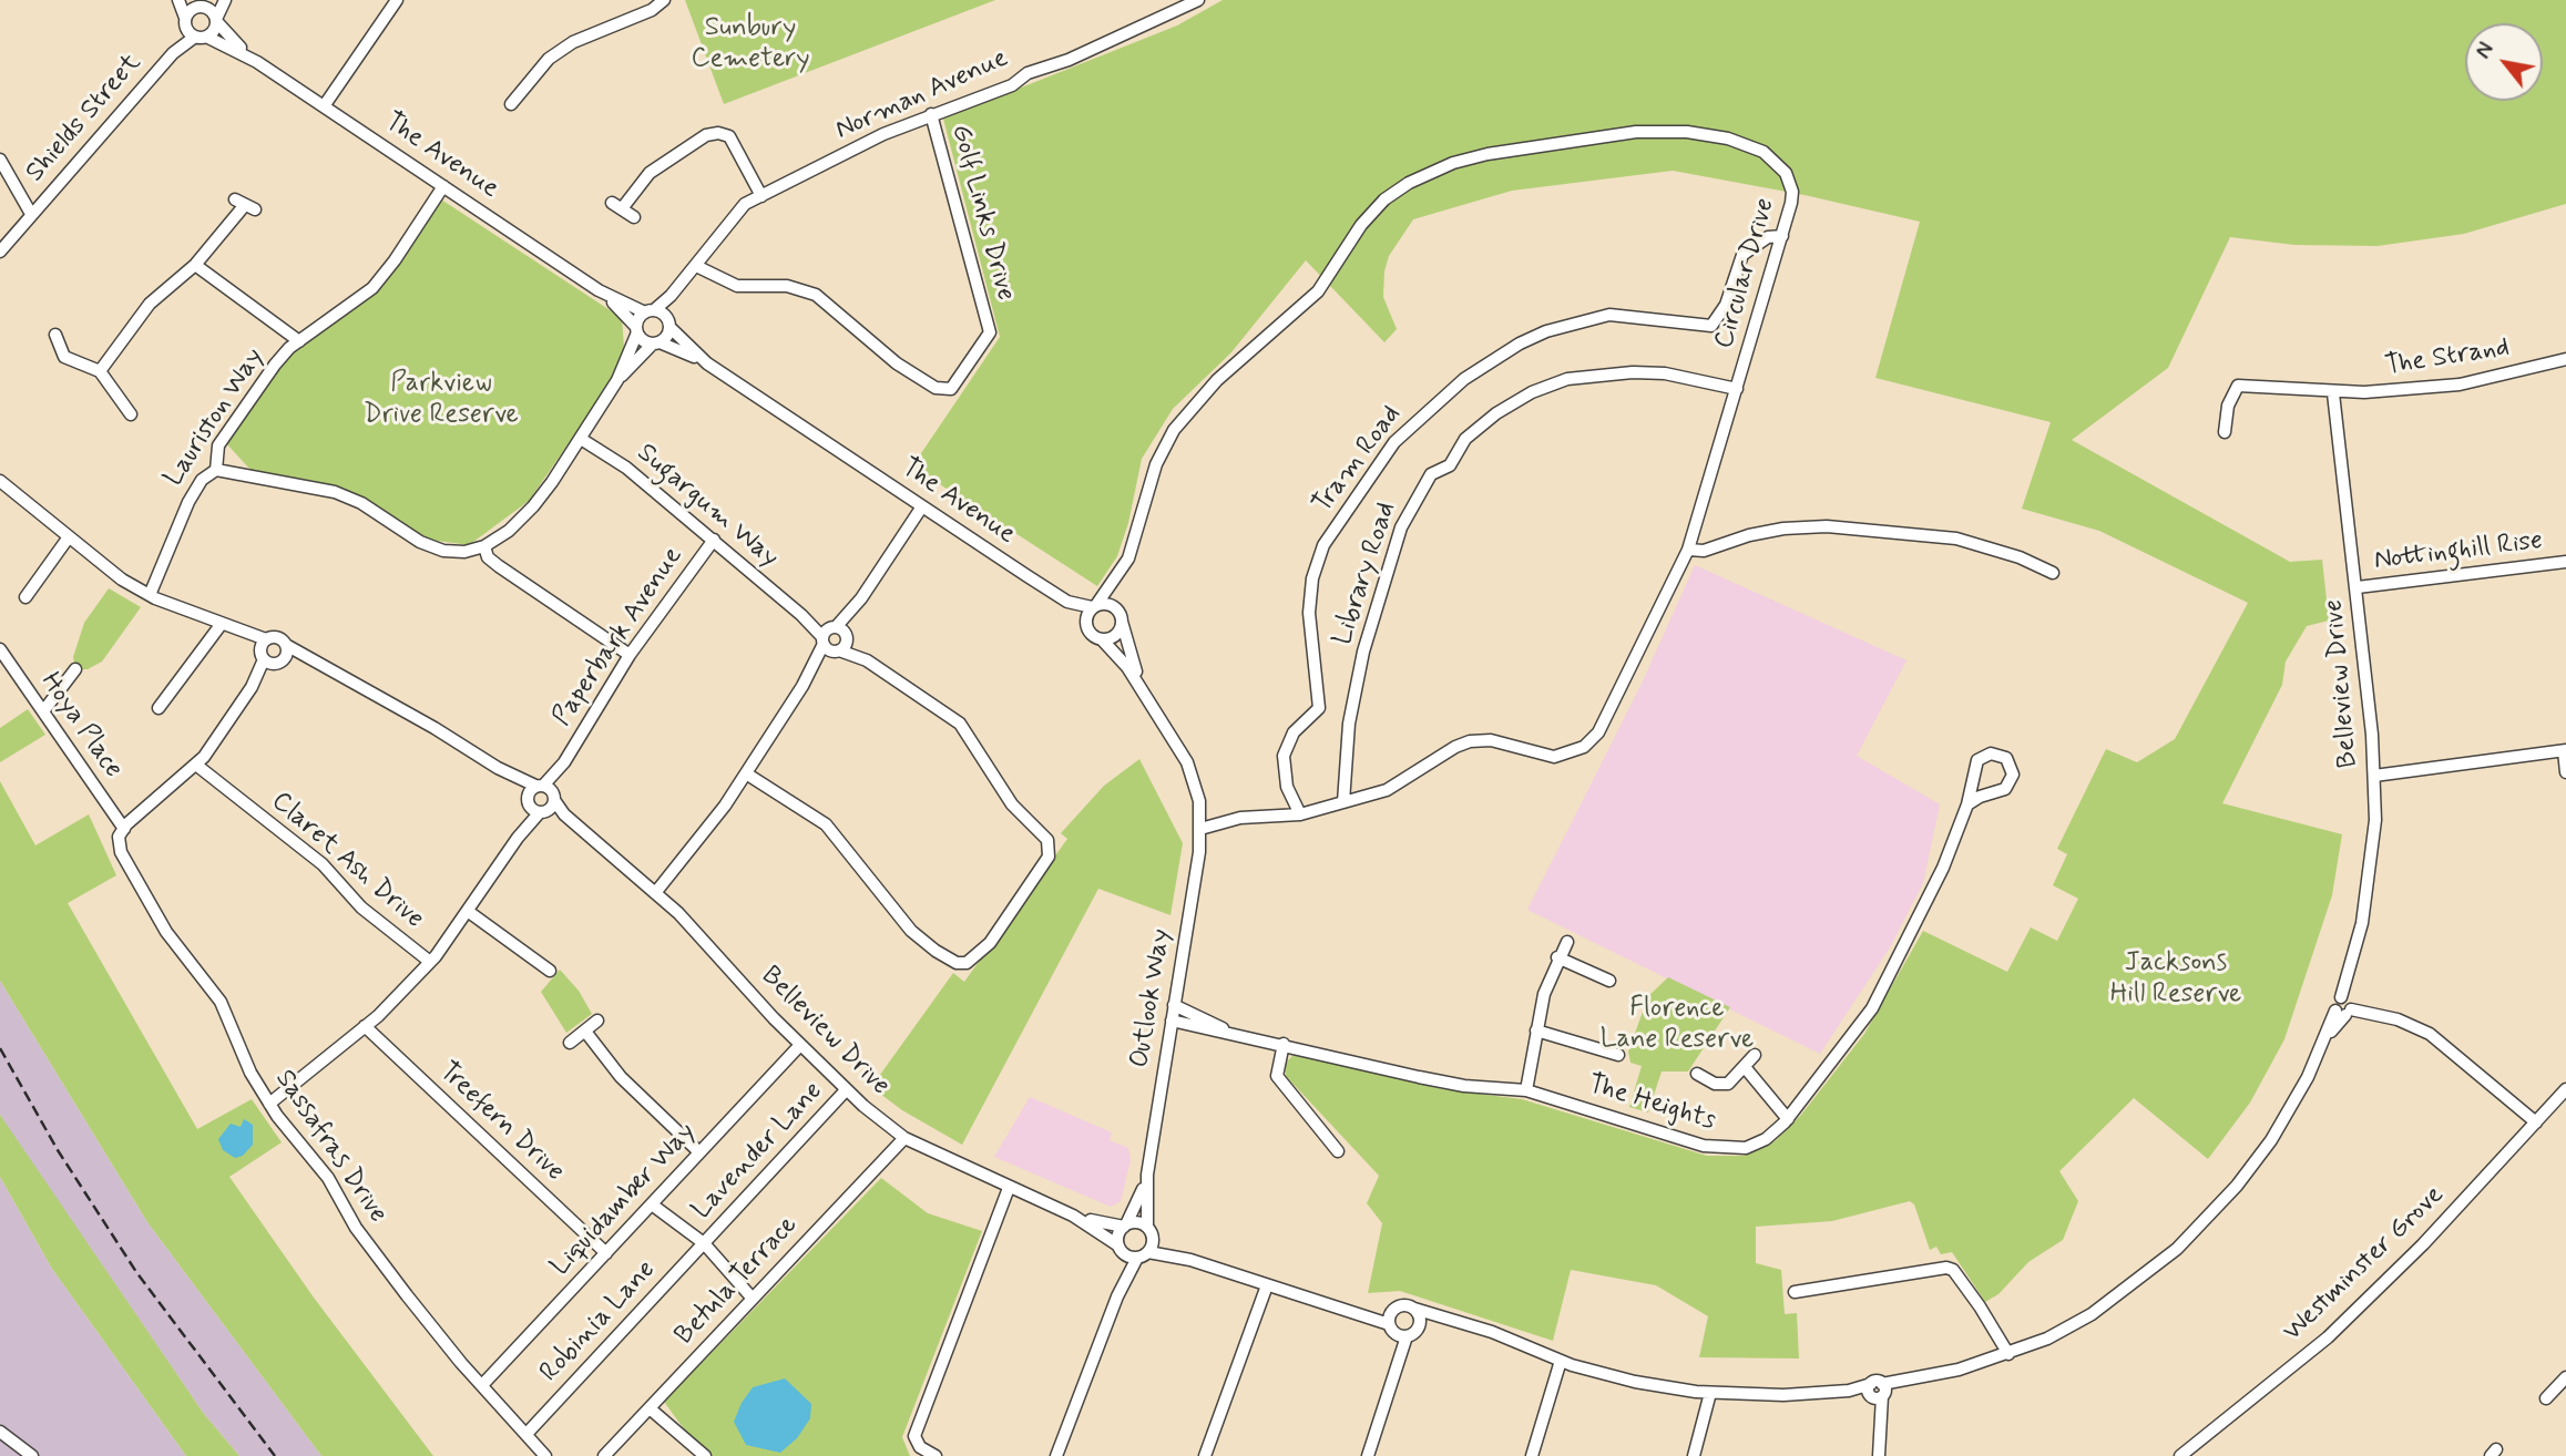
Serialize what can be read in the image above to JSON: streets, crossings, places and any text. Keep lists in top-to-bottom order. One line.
{"streets":{"street":["Norman Avenue","Shields Street","The Avenue","Golf Links Drive","Circular Drive","The Strand","Lauriston Way","Tram Road","Sugargum Way","Nottinghill Rise","Library Road","Paperbark Avenue","Belleview Drive","Hoya Place","Claret Ash Drive","Outlook Way","The Heights","Treefern Drive","Sassafras Drive","Lavender Lane","Liquidamber Way","Westminster Grove","Betula Terrace","Robinia Lane"]},"crossings":[["Norman Avenue","The Avenue"],["Norman Avenue","Golf Links Drive"],["Shields Street","The Avenue"],["The Avenue","Circular Drive"],["The Avenue","Lauriston Way"],["The Avenue","Outlook Way"],["Circular Drive","Tram Road"],["Circular Drive","Library Road"],["Circular Drive","Outlook Way"],["The Strand","Belleview Drive"],["Sugargum Way","Paperbark Avenue"],["Nottinghill Rise","Belleview Drive"],["Paperbark Avenue","Belleview Drive"],["Belleview Drive","Outlook Way"],["Belleview Drive","Lavender Lane"],["Belleview Drive","Liquidamber Way"],["Belleview Drive","Betula Terrace"],["Hoya Place","Sassafras Drive"],["Outlook Way","The Heights"],["Treefern Drive","Liquidamber Way"],["Sassafras Drive","Liquidamber Way"],["Sassafras Drive","Robinia Lane"],["Lavender Lane","Robinia Lane"]],"parks":["Sunbury Cemetery","Parkview Drive Reserve","Jacksons Hill Reserve","Florence Lane Reserve"],"north":"top left"}
